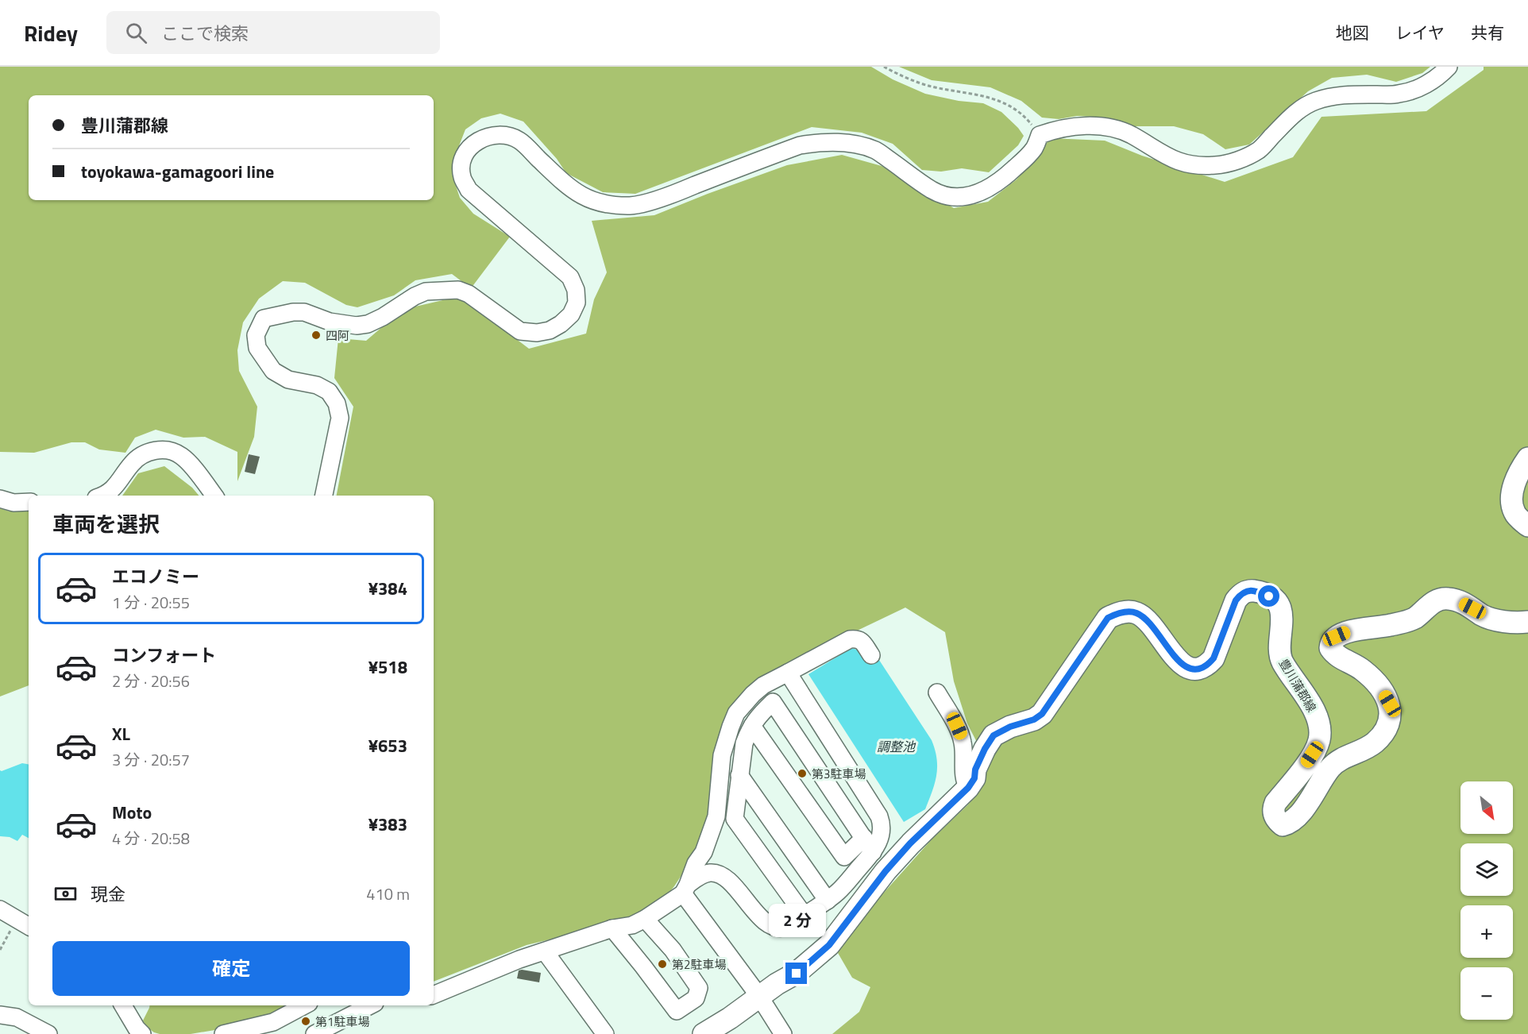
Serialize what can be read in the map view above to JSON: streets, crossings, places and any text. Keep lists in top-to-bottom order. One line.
{"water":["調整池"],"places":["四阿","第3駐車場","第2駐車場","第1駐車場"],"north":"bottom right","page":{"header":"Ridey","search":"ここで検索","nav":["地図","レイヤ","共有"],"banner":["豊川蒲郡線","toyokawa-gamagoori line"],"heading":"車両を選択","list":[{"name":"エコノミー","note":"1 分 · 20:55","value":"¥384"},{"name":"コンフォート","note":"2 分 · 20:56","value":"¥518"},{"name":"XL","note":"3 分 · 20:57","value":"¥653"},{"name":"Moto","note":"4 分 · 20:58","value":"¥383"}],"map_buttons":["+","−"],"pay":["現金","410 m"],"bubble":"2 分","buttons":"確定"}}
